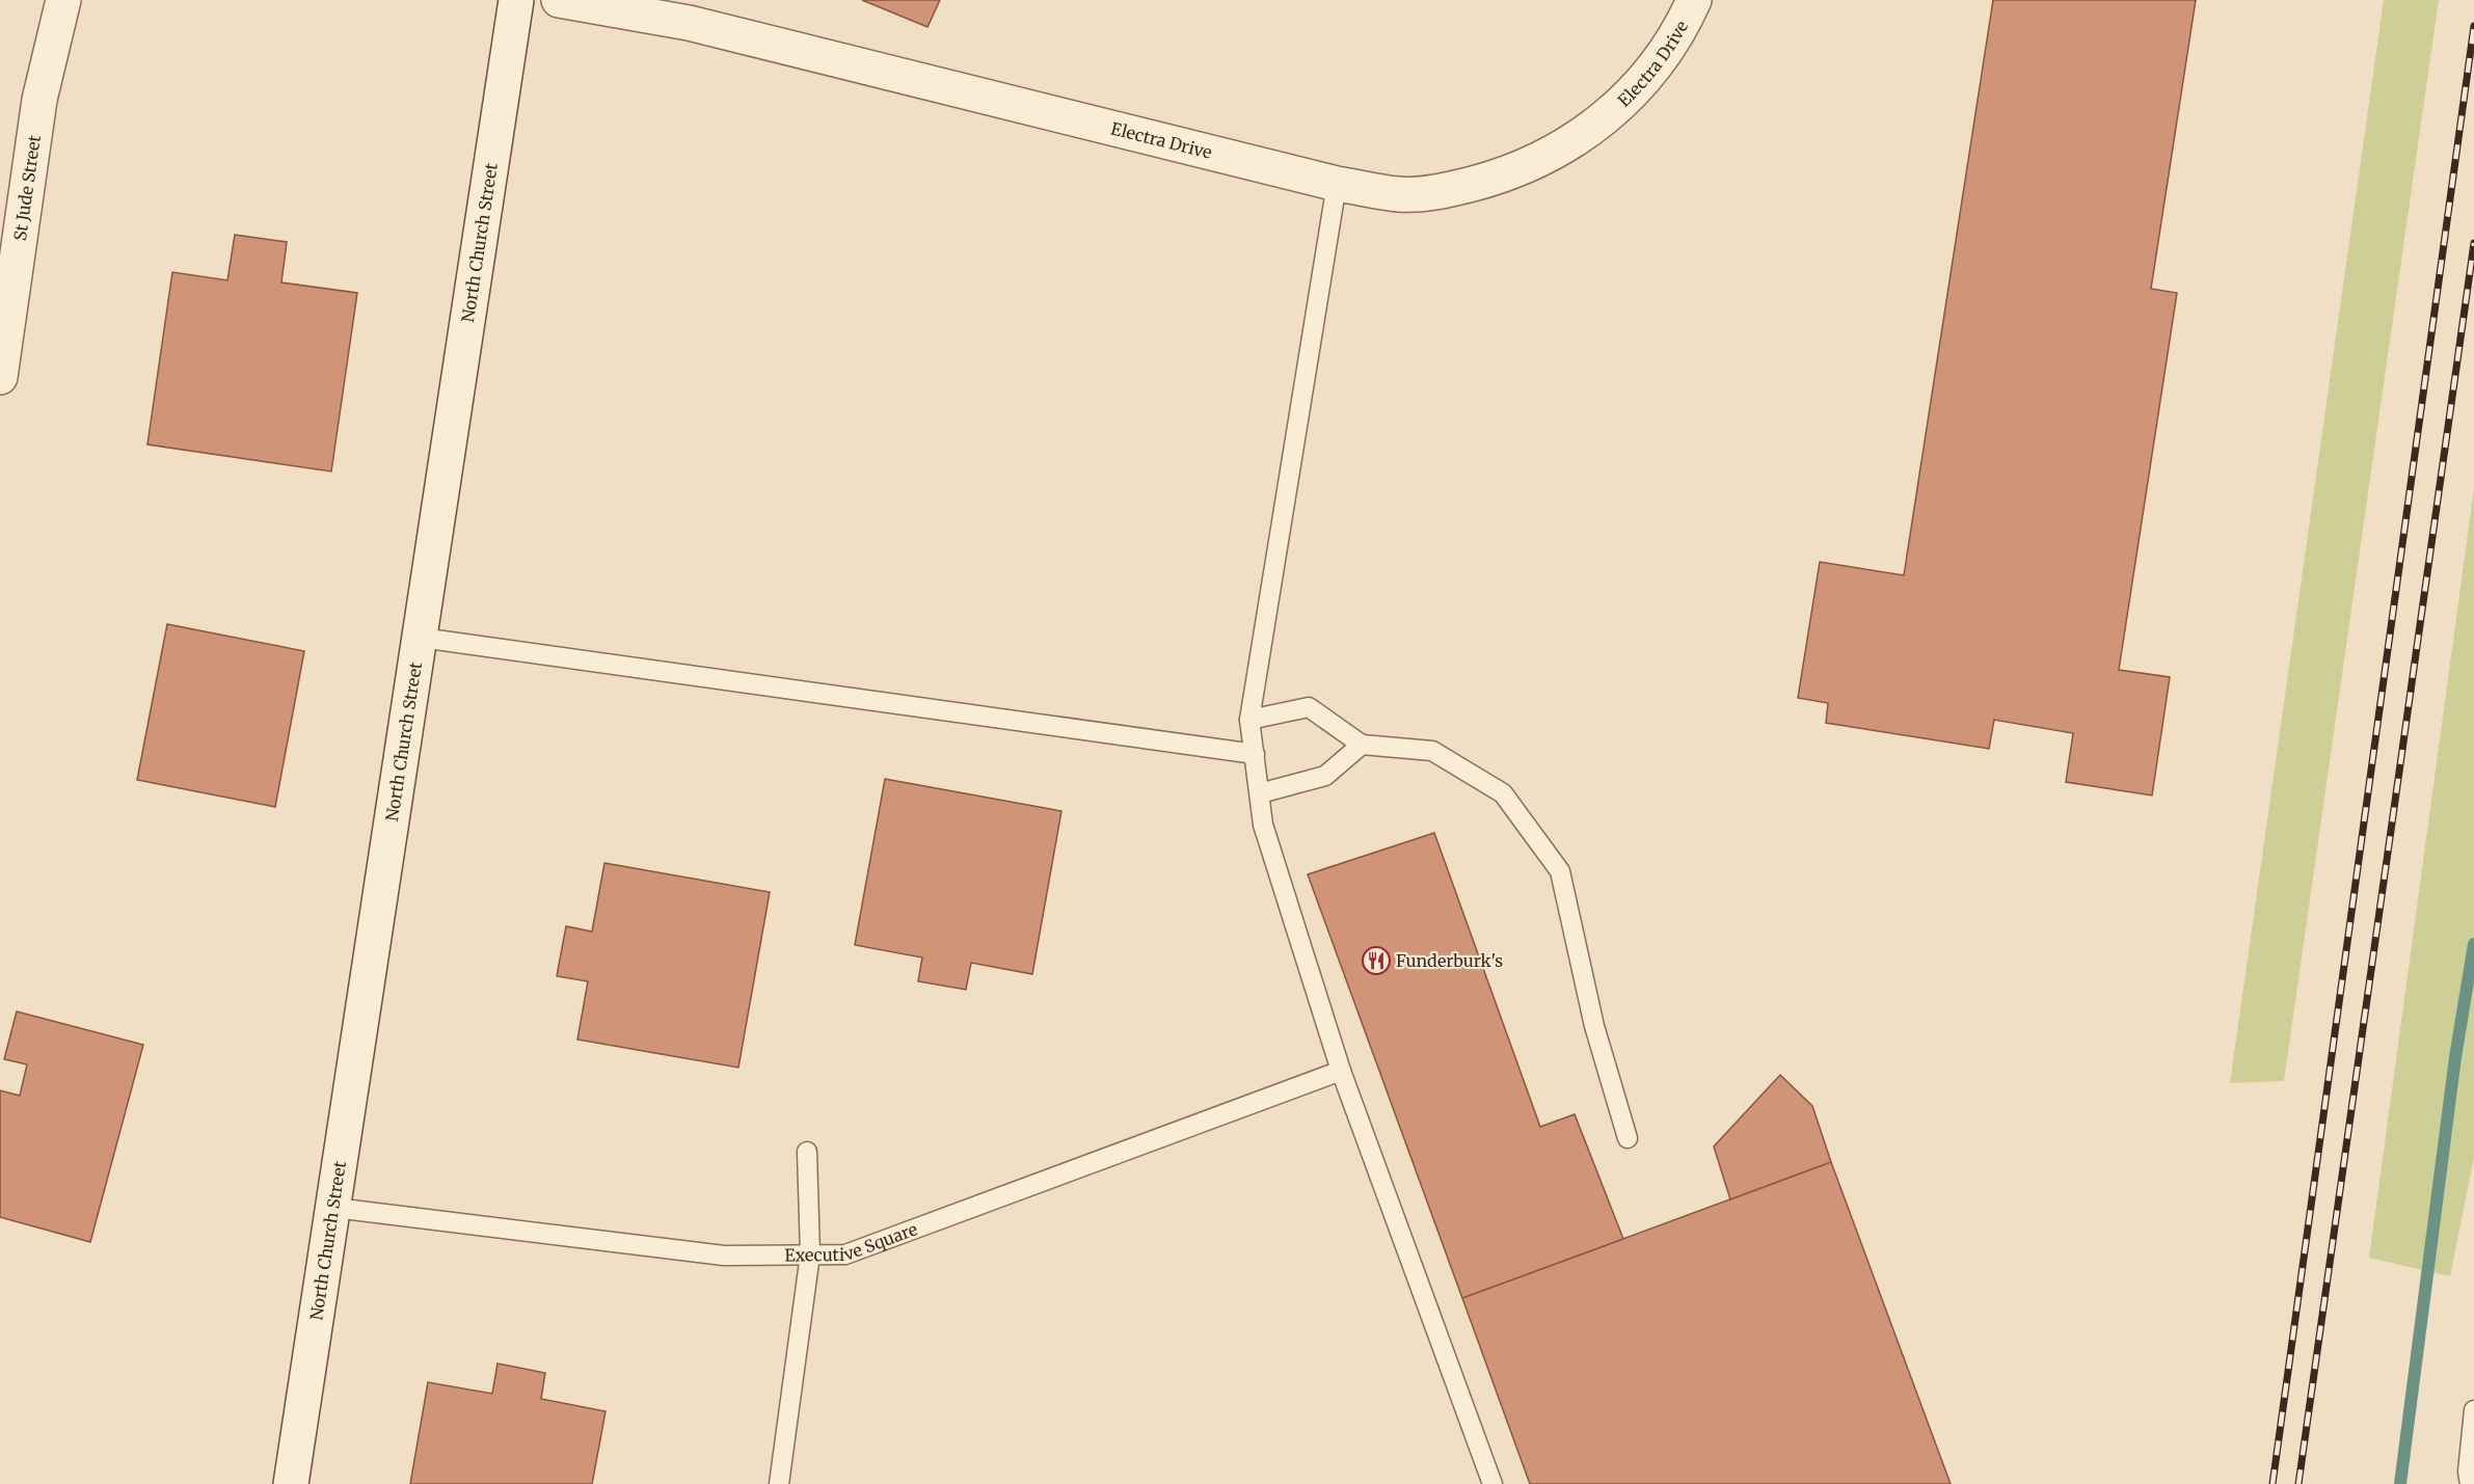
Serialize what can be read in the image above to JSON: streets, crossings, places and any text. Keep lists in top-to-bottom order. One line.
{"streets":{"street":["Electra Drive","St Jude Street","North Church Street"],"lane":["Executive Square"]},"crossings":[["North Church Street","Executive Square"]],"places":{"restaurant":["Funderburk's"]}}
